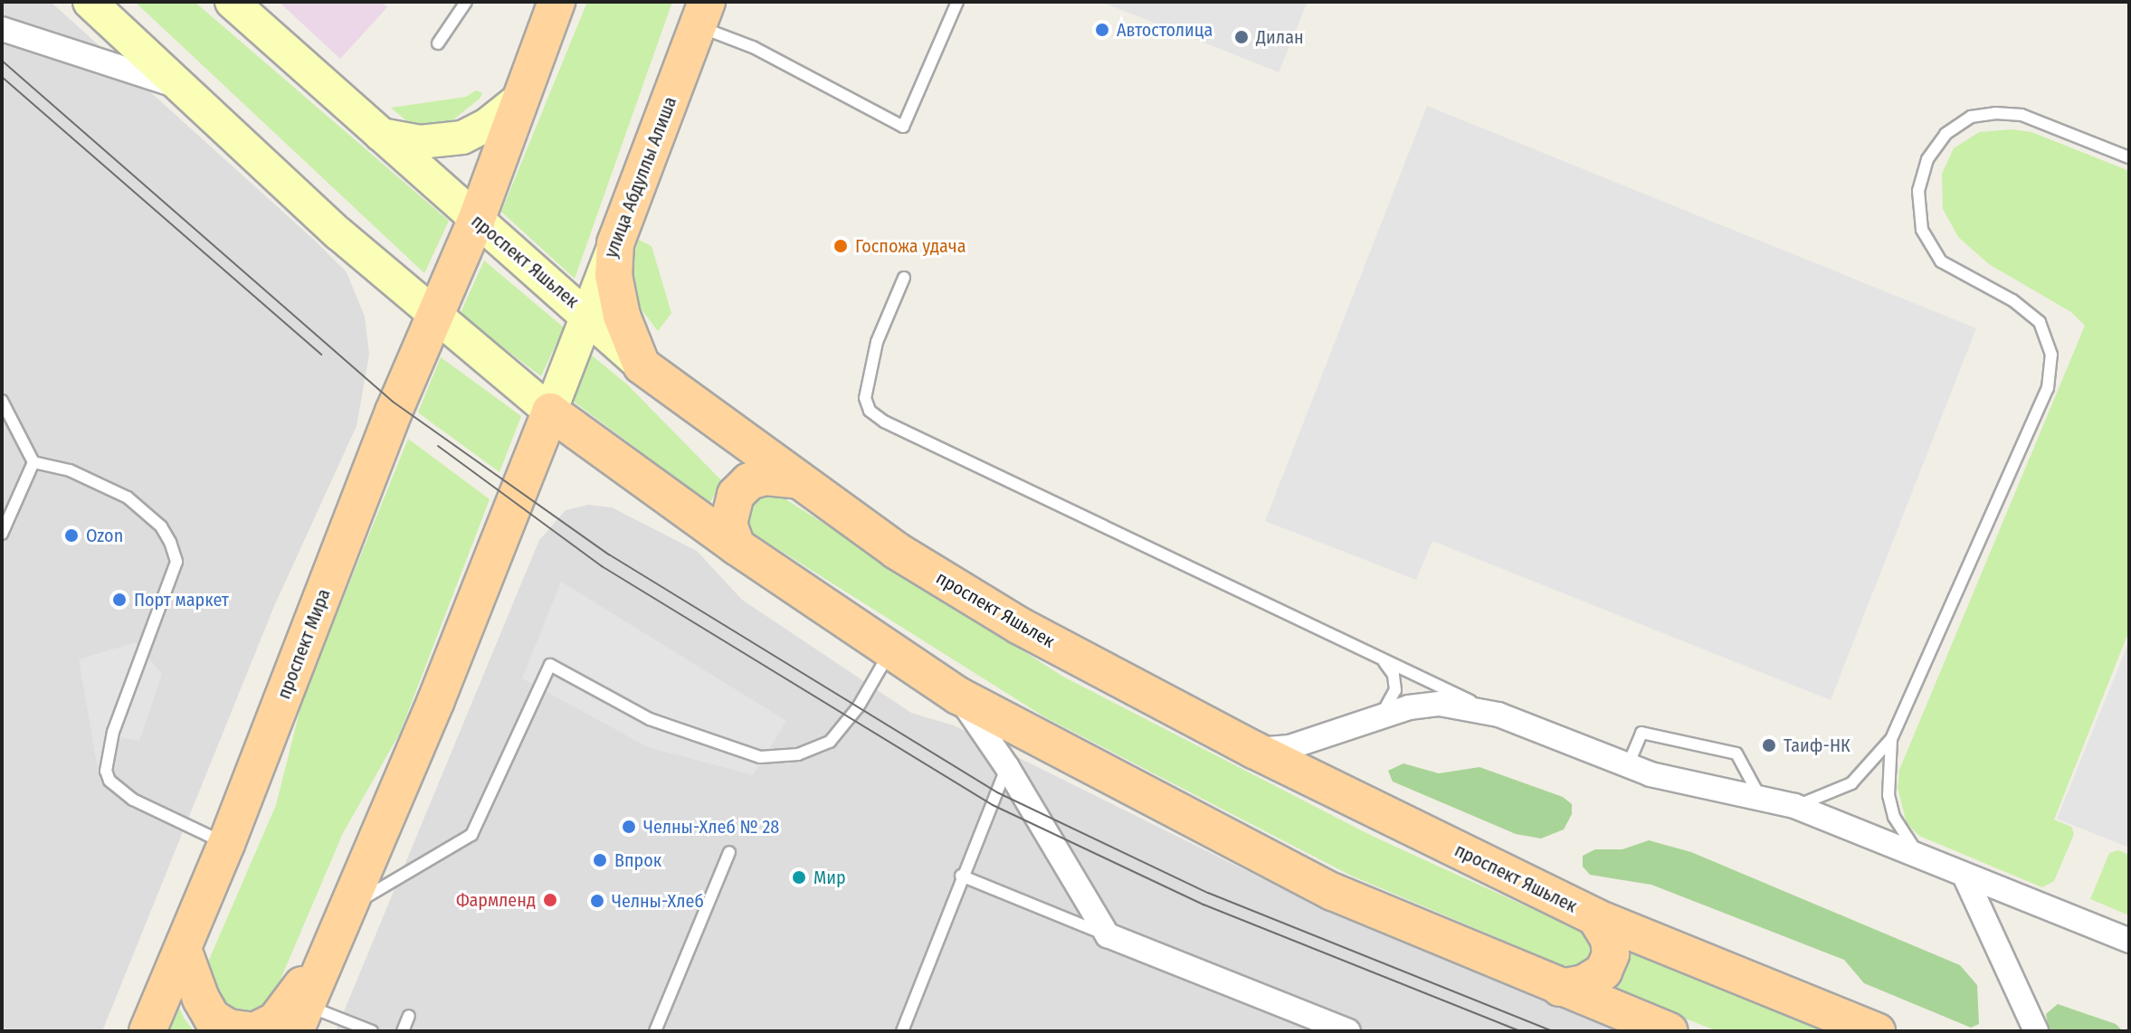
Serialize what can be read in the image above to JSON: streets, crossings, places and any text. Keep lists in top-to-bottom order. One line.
{"streets":{"main road":["улица Абдуллы Алиша","проспект Яшьлек","проспект Мира"]},"crossings":[["улица Абдуллы Алиша","проспект Яшьлек"],["проспект Яшьлек","проспект Мира"]],"places":["Автостолица","Дилан","Госпожа удача","Ozon","Порт маркет","Таиф-НК","Челны-Хлеб № 28","Впрок","Мир","Фармленд","Челны-Хлеб"]}
